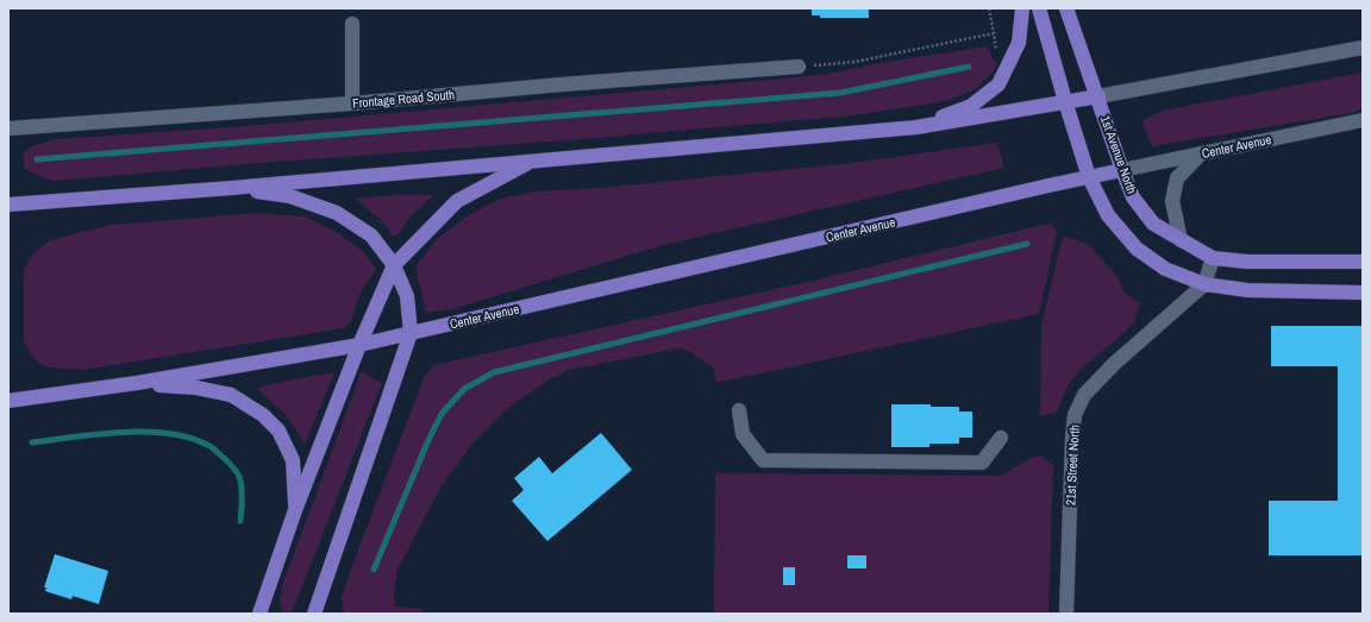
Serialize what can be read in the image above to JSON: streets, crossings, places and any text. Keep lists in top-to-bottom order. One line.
{"streets":{"main road":["Center Avenue","1st Avenue North"],"street":["Frontage Road South","21st Street North"]},"crossings":[["Center Avenue","1st Avenue North"]]}
